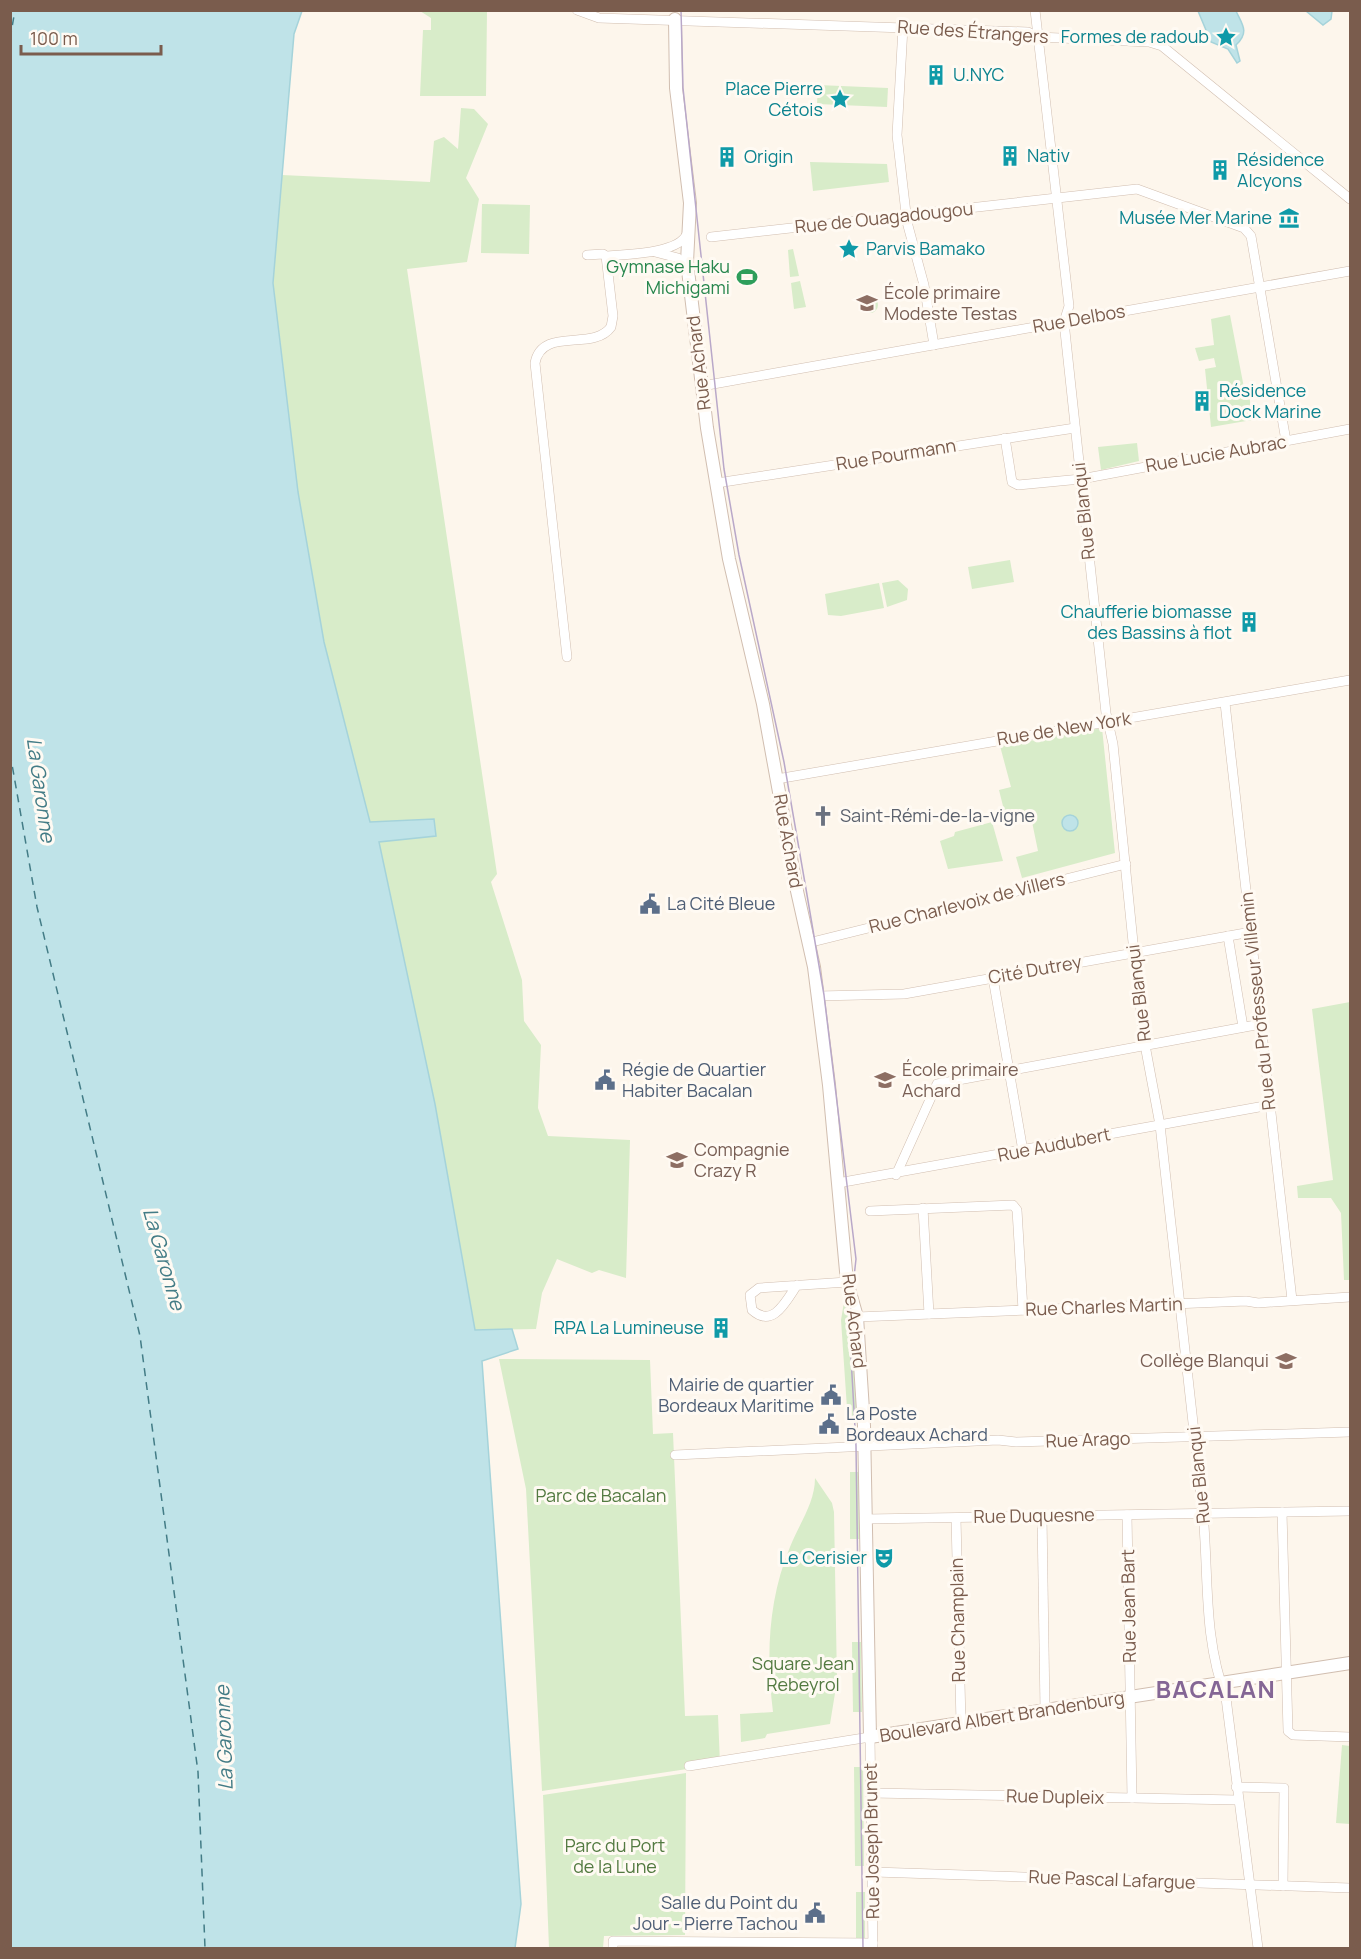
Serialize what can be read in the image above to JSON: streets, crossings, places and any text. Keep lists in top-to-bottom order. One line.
{"streets":{"street":["Rue des Étrangers","Rue de Ouagadougou","Rue Delbos","Rue Achard","Rue Lucie Aubrac","Rue Pourmann","Rue Blanqui","Rue de New York","Rue Charlevoix de Villers","Cité Dutrey","Rue du Professeur Villemin","Rue Audubert","Rue Charles Martin","Rue Arago","Rue Duquesne","Rue Jean Bart","Rue Champlain","Boulevard Albert Brandenburg","Rue Dupleix","Rue Joseph Brunet","Rue Pascal Lafargue"]},"crossings":[["Rue des Étrangers","Rue Achard"],["Rue des Étrangers","Rue Blanqui"],["Rue de Ouagadougou","Rue Delbos"],["Rue de Ouagadougou","Rue Lucie Aubrac"],["Rue de Ouagadougou","Rue Blanqui"],["Rue Delbos","Rue Achard"],["Rue Delbos","Rue Blanqui"],["Rue Achard","Rue Pourmann"],["Rue Achard","Rue de New York"],["Rue Achard","Rue Charlevoix de Villers"],["Rue Achard","Cité Dutrey"],["Rue Achard","Rue Audubert"],["Rue Achard","Rue Charles Martin"],["Rue Achard","Rue Arago"],["Rue Achard","Rue Joseph Brunet"],["Rue Lucie Aubrac","Rue Pourmann"],["Rue Lucie Aubrac","Rue Blanqui"],["Rue Pourmann","Rue Blanqui"],["Rue Blanqui","Rue de New York"],["Rue Blanqui","Rue Charlevoix de Villers"],["Rue Blanqui","Cité Dutrey"],["Rue Blanqui","Rue Audubert"],["Rue Blanqui","Rue Charles Martin"],["Rue Blanqui","Rue Arago"],["Rue Blanqui","Rue Duquesne"],["Rue Blanqui","Boulevard Albert Brandenburg"],["Rue Blanqui","Rue Dupleix"],["Rue Blanqui","Rue Pascal Lafargue"],["Rue de New York","Rue du Professeur Villemin"],["Cité Dutrey","Rue du Professeur Villemin"],["Rue du Professeur Villemin","Rue Audubert"],["Rue du Professeur Villemin","Rue Charles Martin"],["Rue Duquesne","Rue Jean Bart"],["Rue Duquesne","Rue Champlain"],["Rue Duquesne","Rue Joseph Brunet"],["Rue Jean Bart","Boulevard Albert Brandenburg"],["Rue Jean Bart","Rue Dupleix"],["Rue Champlain","Boulevard Albert Brandenburg"],["Boulevard Albert Brandenburg","Rue Joseph Brunet"],["Rue Dupleix","Rue Joseph Brunet"],["Rue Joseph Brunet","Rue Pascal Lafargue"]],"districts":["BACALAN"],"water":["La Garonne"],"parks":["Parc de Bacalan","Square Jean Rebeyrol","Parc du Port de la Lune"],"places":{"place":["Formes de radoub","Place Pierre Cétois","Parvis Bamako"],"building":["U.NYC","Nativ","Origin","Résidence Alcyons","Résidence Dock Marine","Chaufferie biomasse des Bassins à flot","RPA La Lumineuse"],"museum":["Musée Mer Marine"],"sports":["Gymnase Haku Michigami"],"school or university":["École primaire Modeste Testas","École primaire Achard","Compagnie Crazy R","Collège Blanqui"],"church":["Saint-Rémi-de-la-vigne"],"public building":["La Cité Bleue","Régie de Quartier Habiter Bacalan","Mairie de quartier Bordeaux Maritime","La Poste Bordeaux Achard","Salle du Point du Jour - Pierre Tachou"],"theatre":["Le Cerisier"]},"scale_bar":"100 m"}
